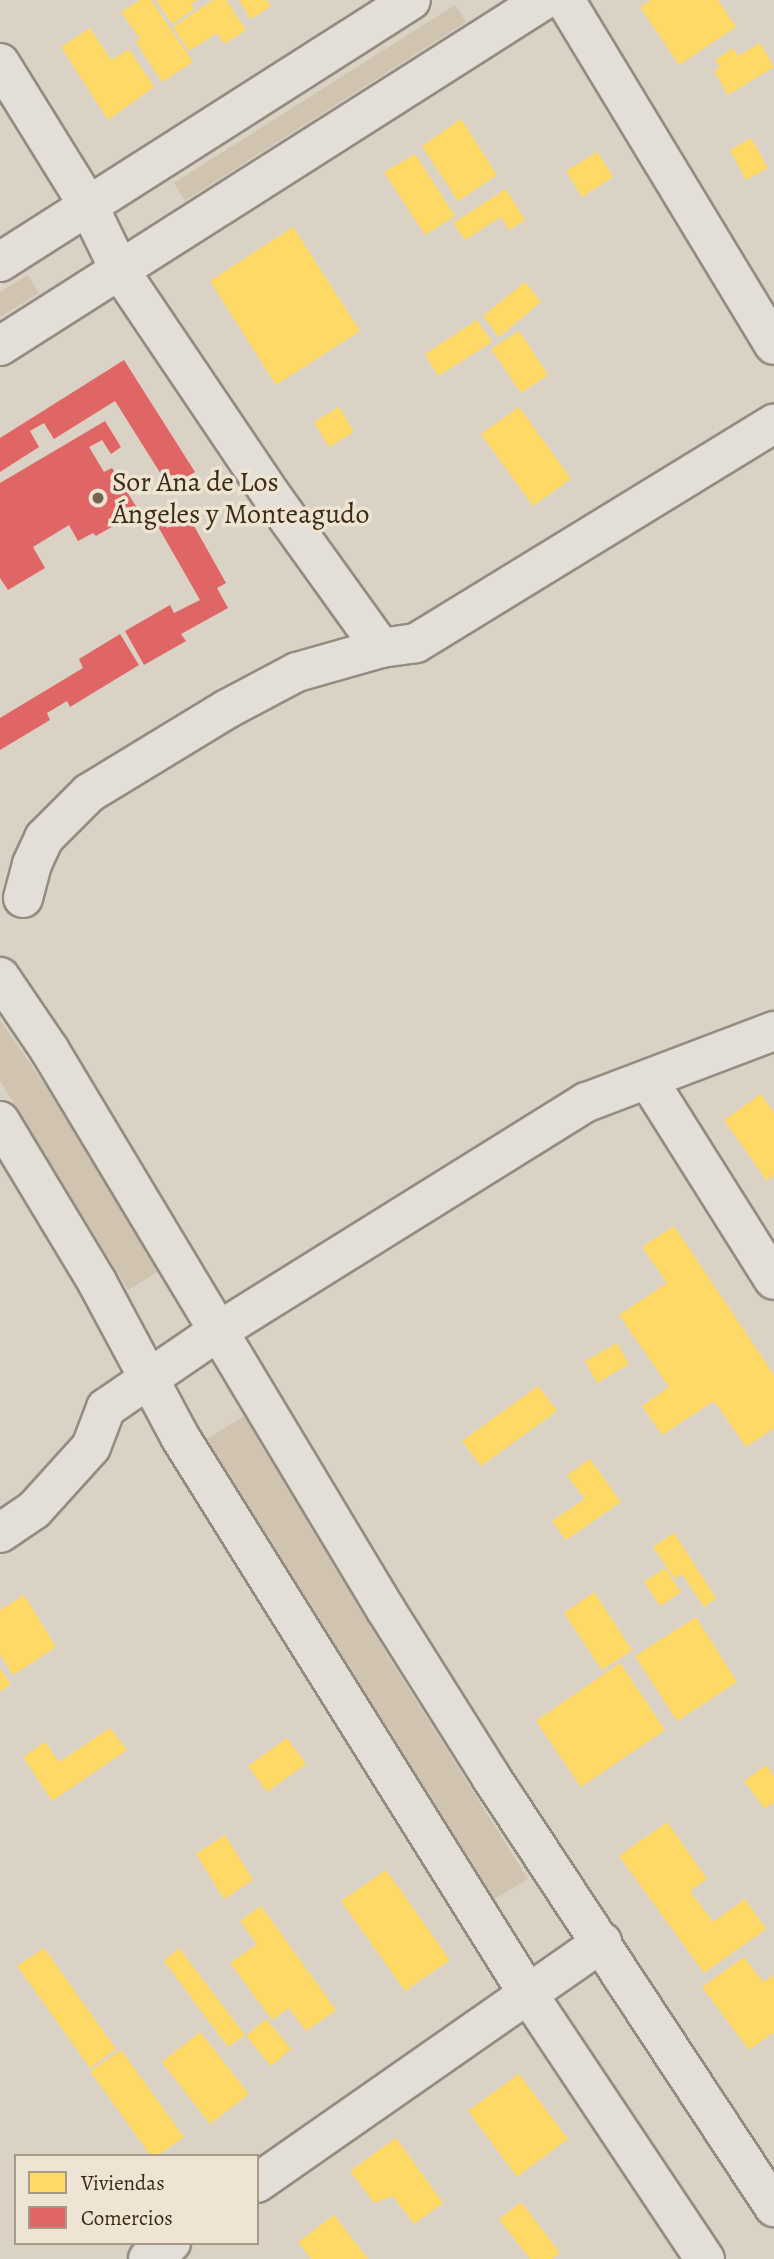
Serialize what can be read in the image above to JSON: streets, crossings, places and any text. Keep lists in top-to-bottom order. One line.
{"places":["Sor Ana de Los Ángeles y Monteagudo"],"legend":["Viviendas","Comercios"]}
